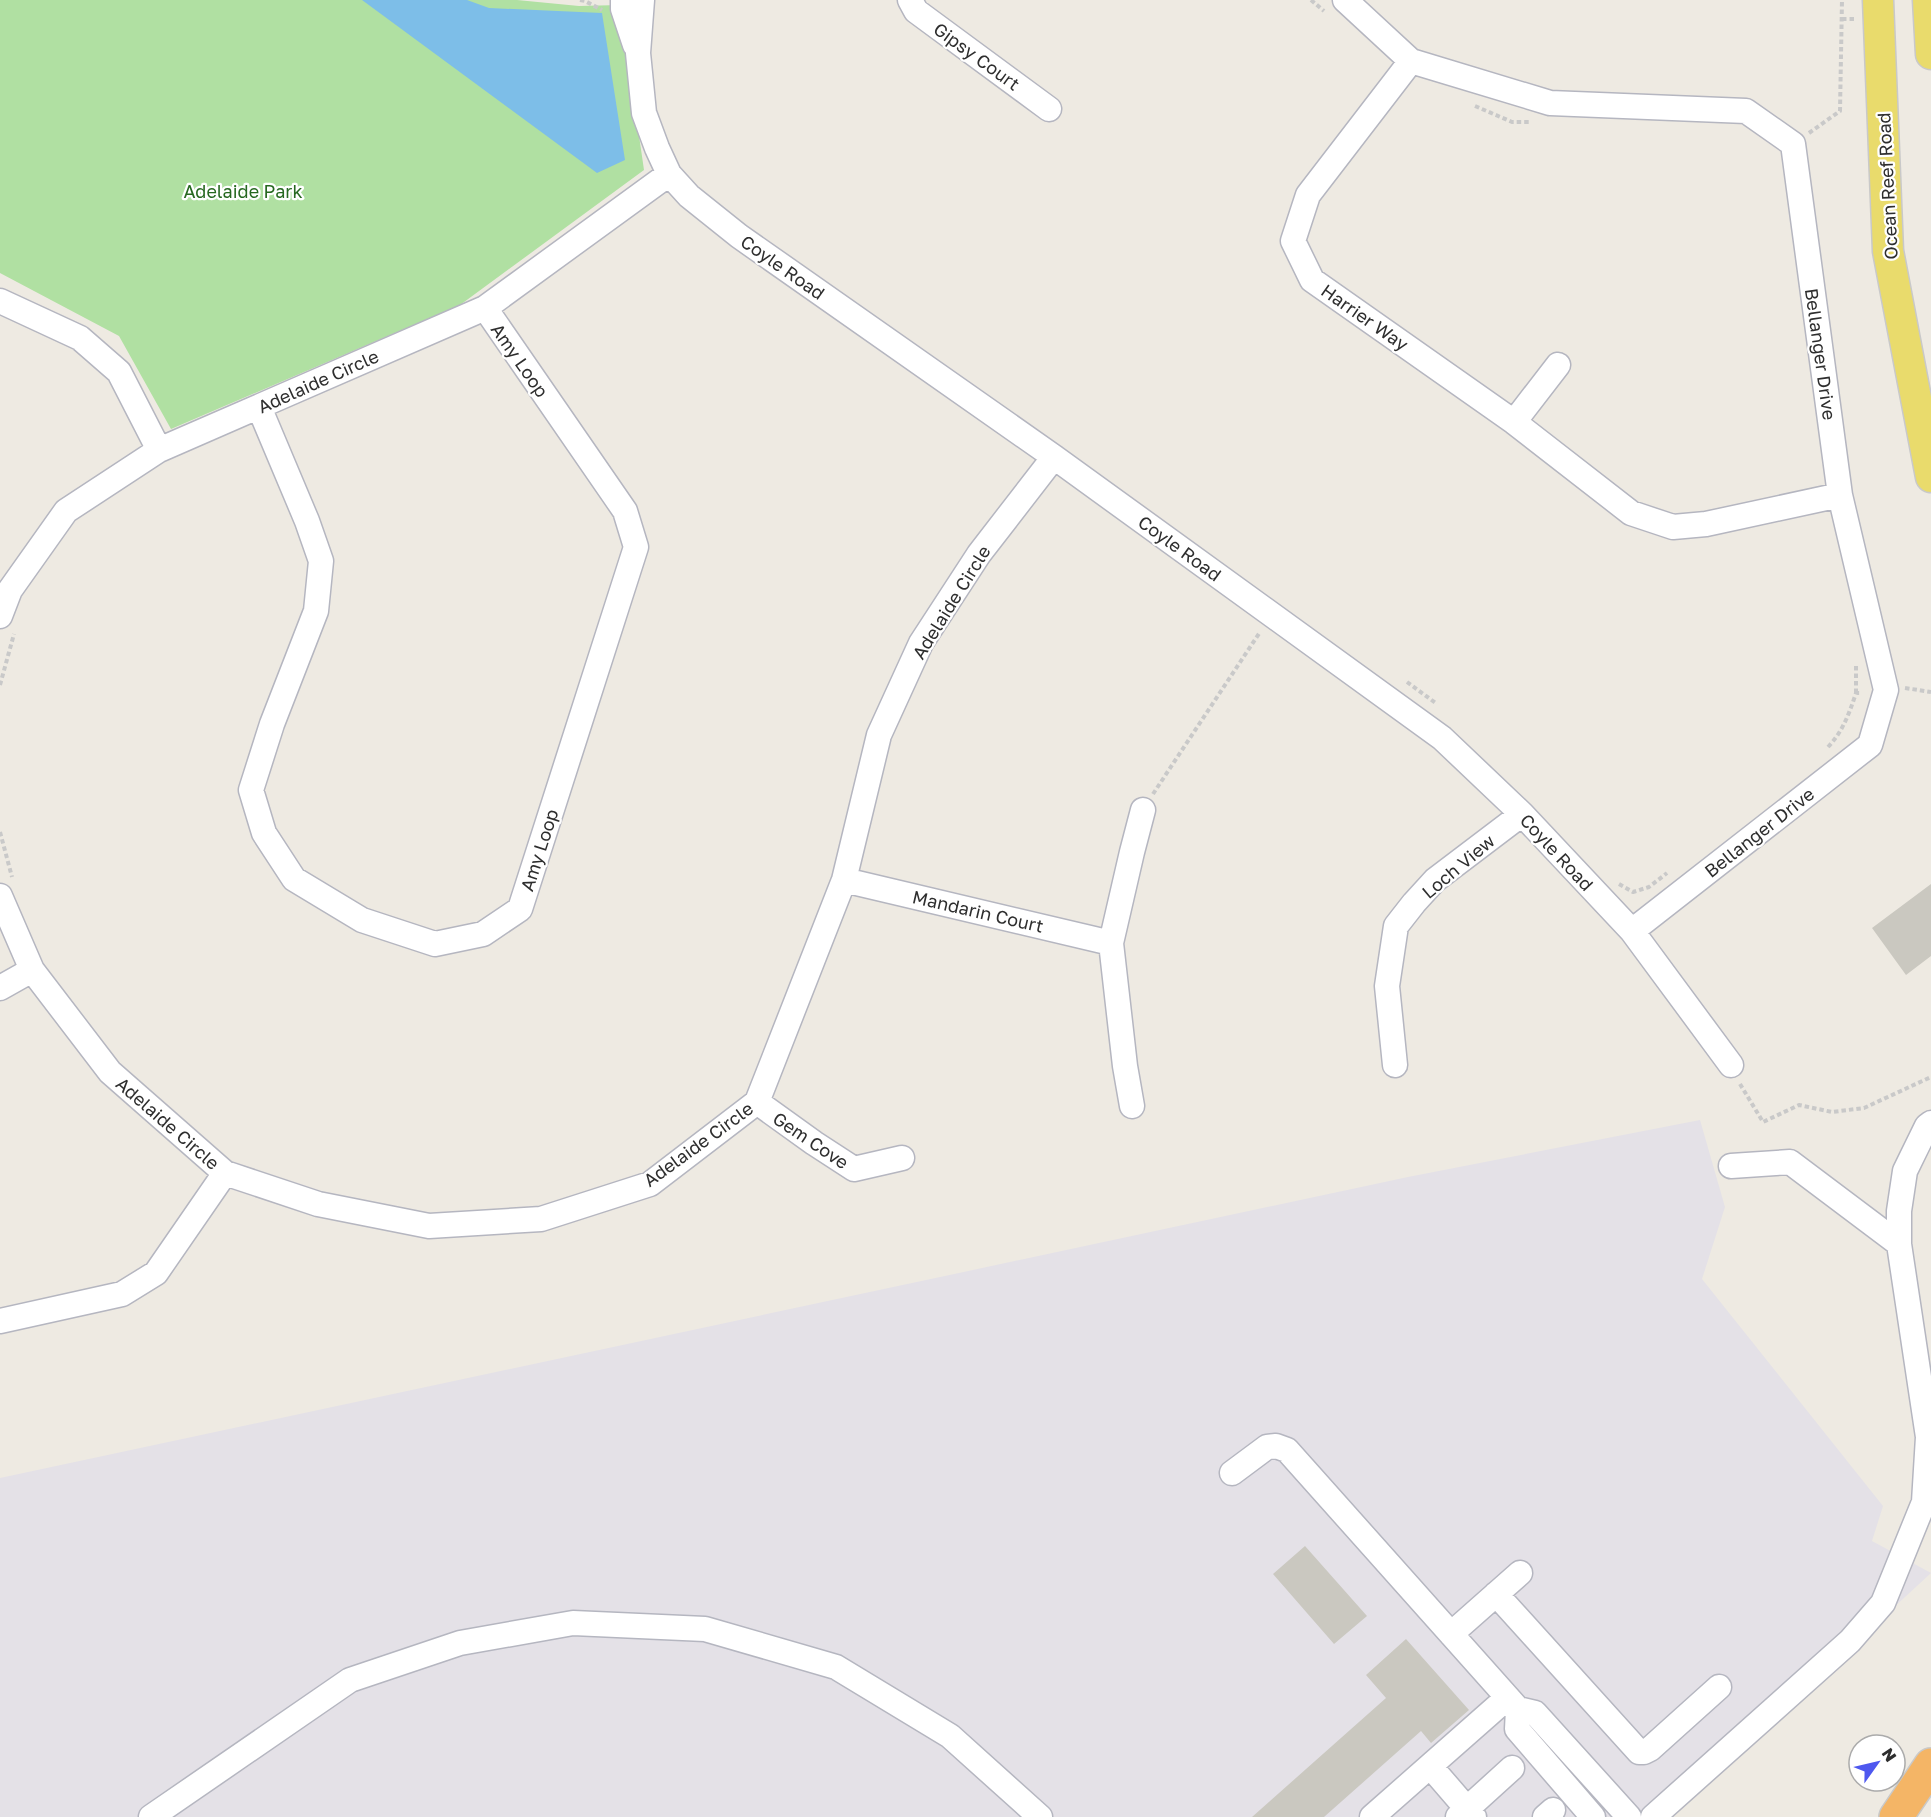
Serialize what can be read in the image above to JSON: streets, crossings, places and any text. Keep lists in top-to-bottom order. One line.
{"streets":{"main road":["Ocean Reef Road"],"street":["Gipsy Court","Coyle Road","Harrier Way","Bellanger Drive","Amy Loop","Adelaide Circle","Loch View","Mandarin Court","Gem Cove"]},"crossings":[["Coyle Road","Bellanger Drive"],["Coyle Road","Adelaide Circle"],["Coyle Road","Loch View"],["Harrier Way","Bellanger Drive"],["Amy Loop","Adelaide Circle"],["Adelaide Circle","Mandarin Court"],["Adelaide Circle","Gem Cove"]],"parks":["Adelaide Park"],"north":"top right"}
